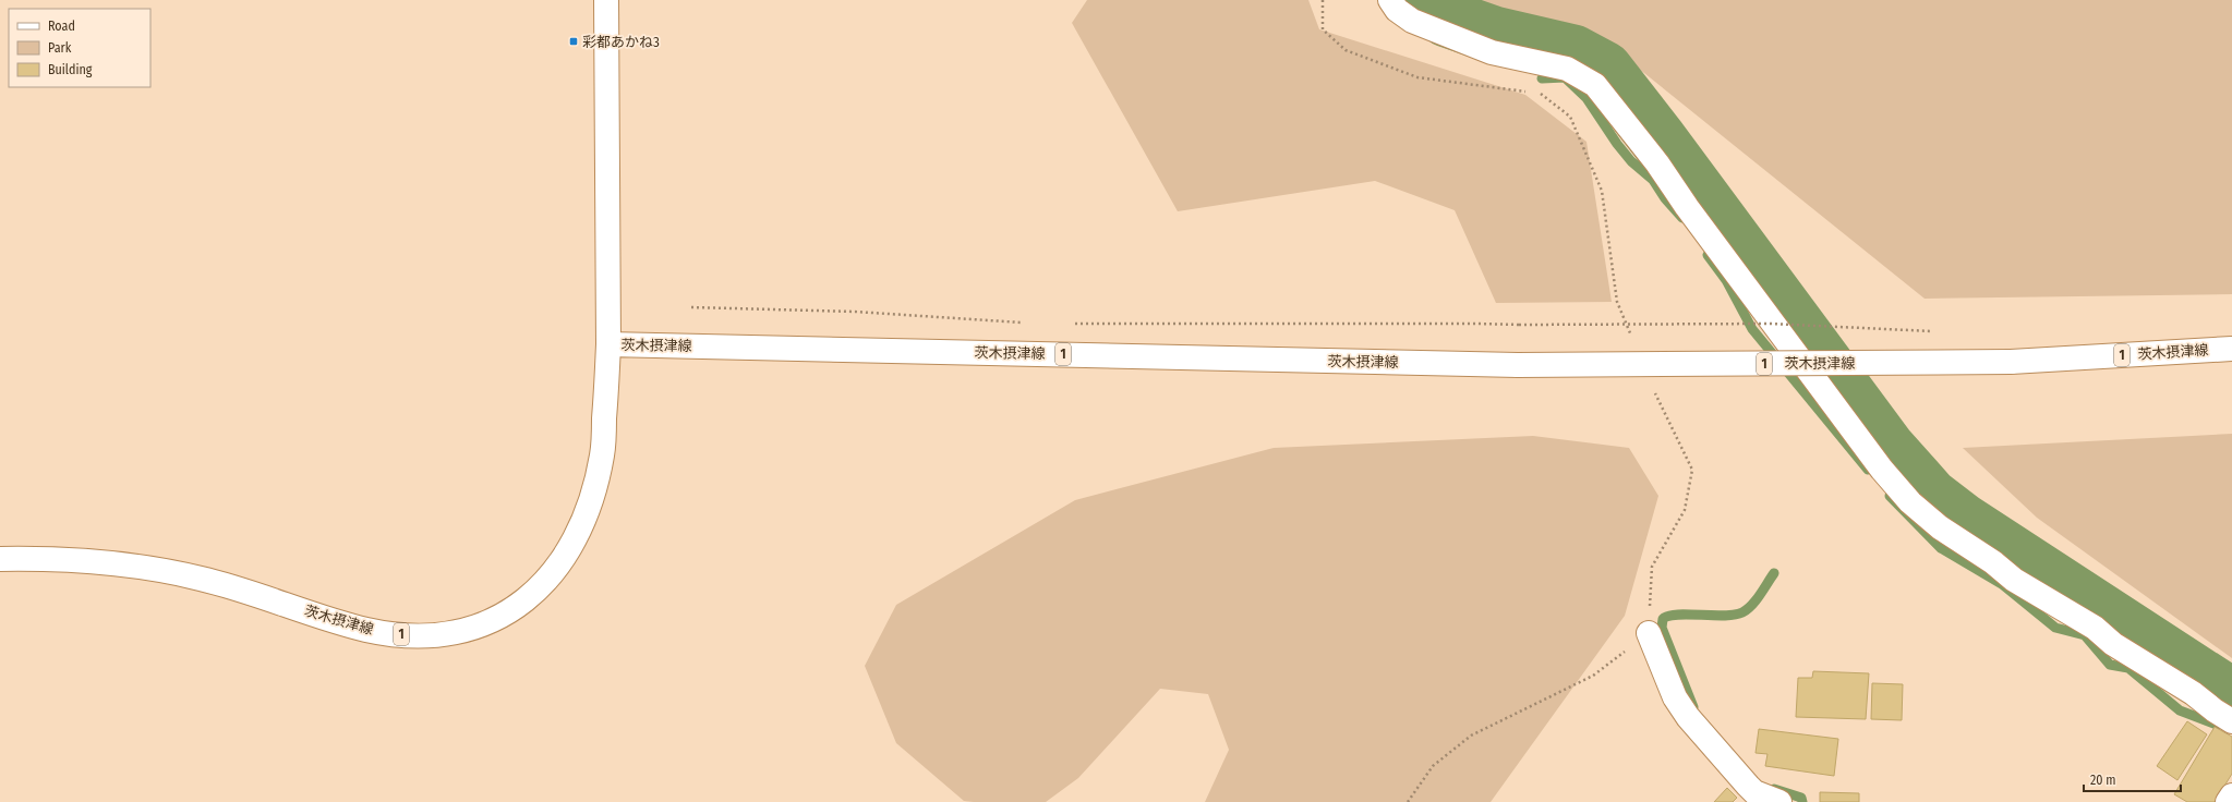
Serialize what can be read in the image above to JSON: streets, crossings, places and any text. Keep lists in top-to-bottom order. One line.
{"streets":{"main road":["茨木摂津線","1"]},"places":{"transit":["彩都あかね3"]},"legend":["Road","Park","Building"],"scale_bar":"20 m"}
